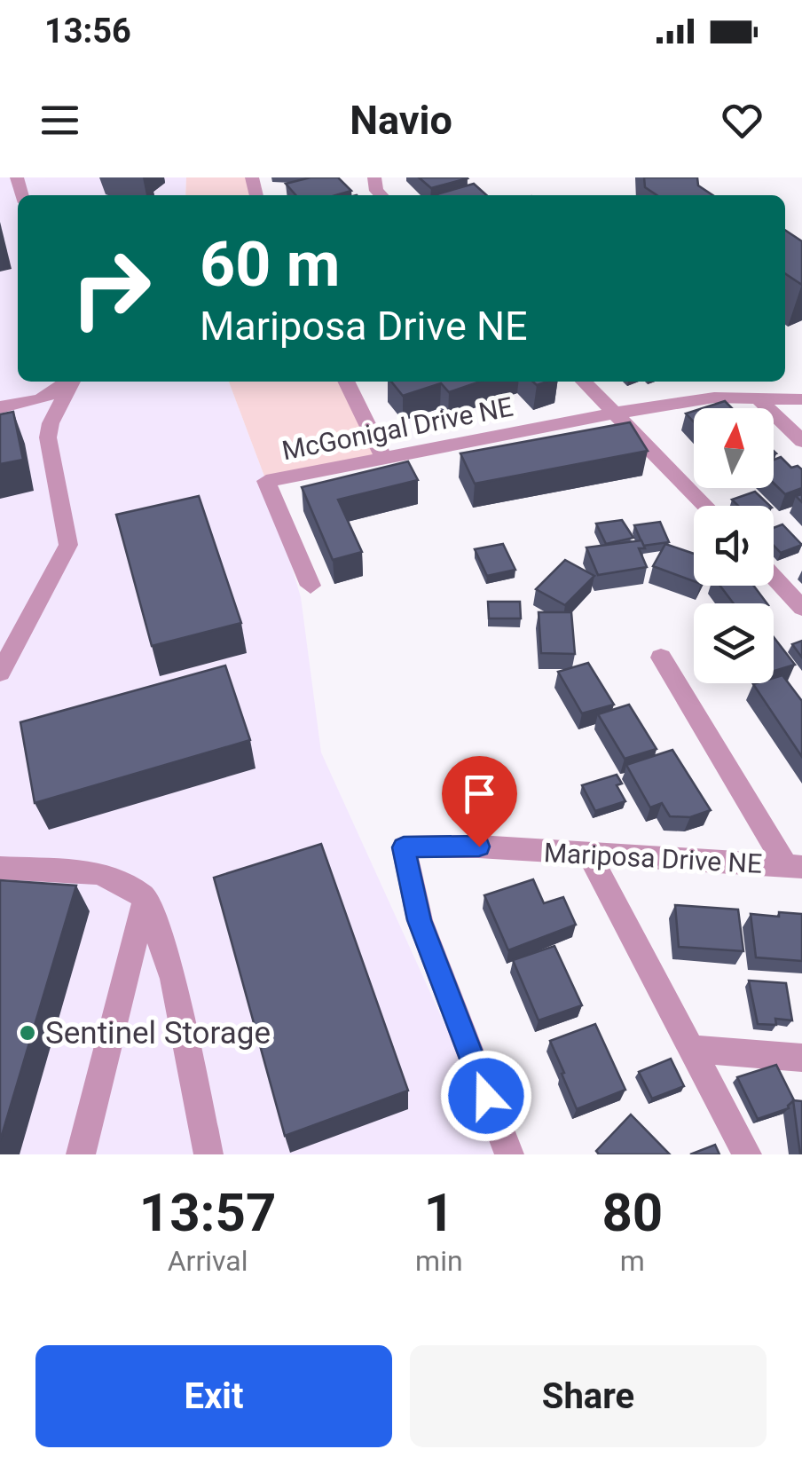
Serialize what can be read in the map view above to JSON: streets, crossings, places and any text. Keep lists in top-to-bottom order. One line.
{"streets":{"street":["McGonigal Drive NE","Mariposa Drive NE"]},"places":["Sentinel Storage"],"north":"top","page":{"status":"13:56","header":"Navio","turn":["60 m","Mariposa Drive NE"],"eta":["13:57","Arrival","1","min","80","m"],"buttons":["Exit","Share"]}}
